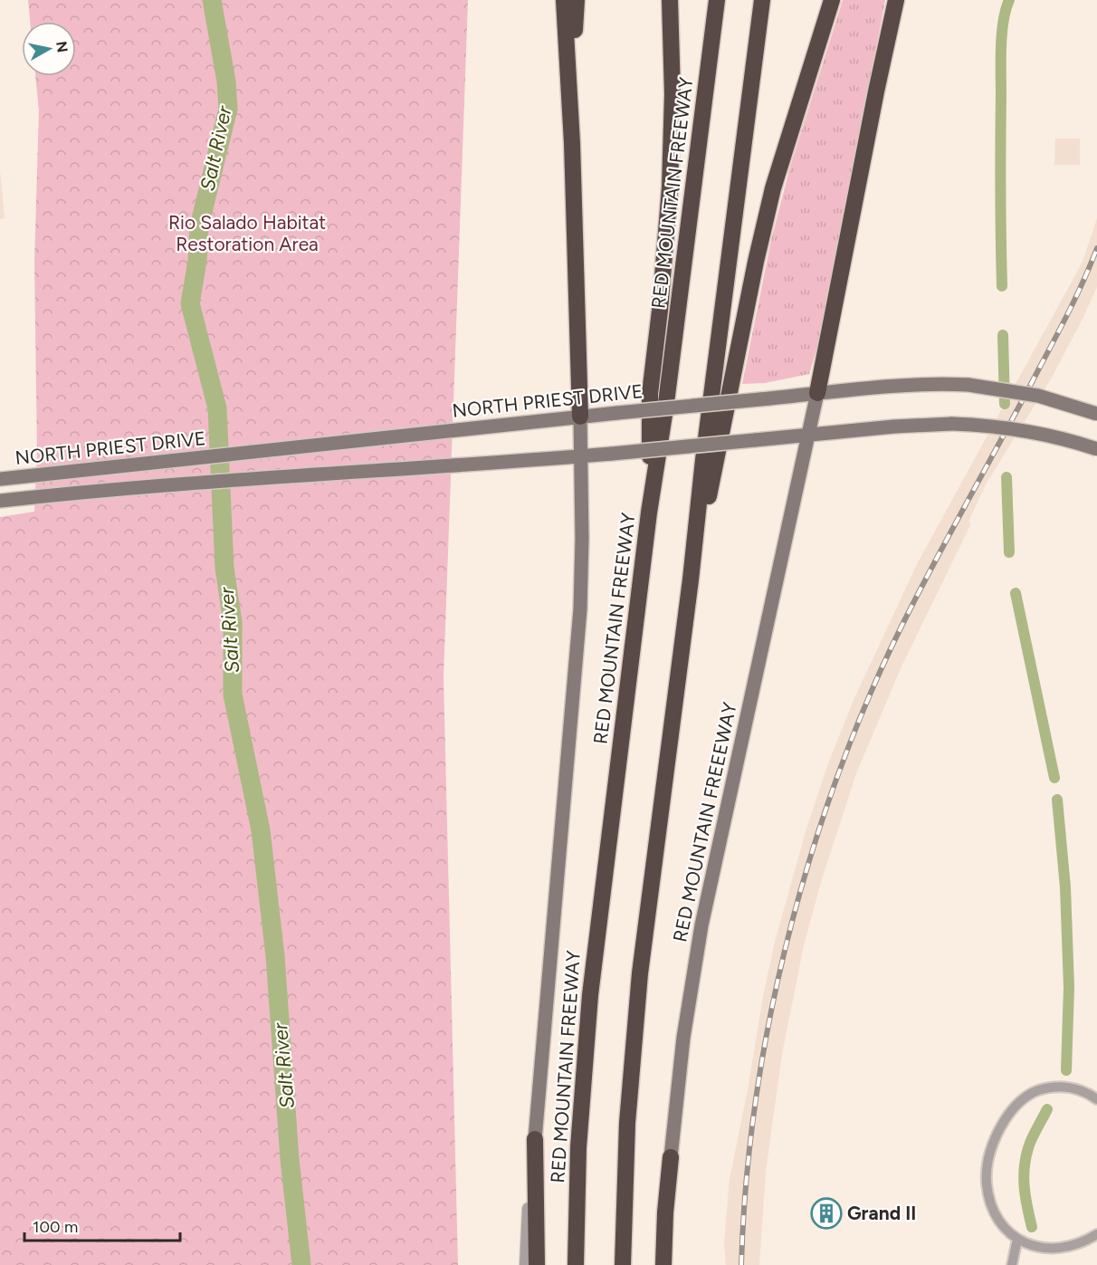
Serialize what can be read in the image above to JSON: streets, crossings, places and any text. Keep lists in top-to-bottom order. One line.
{"streets":{"highway":["RED MOUNTAIN FREEWAY"],"main road":["NORTH PRIEST DRIVE","RED MOUNTAIN FREEEWAY"]},"crossings":[["NORTH PRIEST DRIVE","RED MOUNTAIN FREEEWAY"]],"water":["Salt River"],"parks":["Rio Salado Habitat Restoration Area"],"places":{"building":["Grand II"]},"scale_bar":"100 m","north":"right"}
